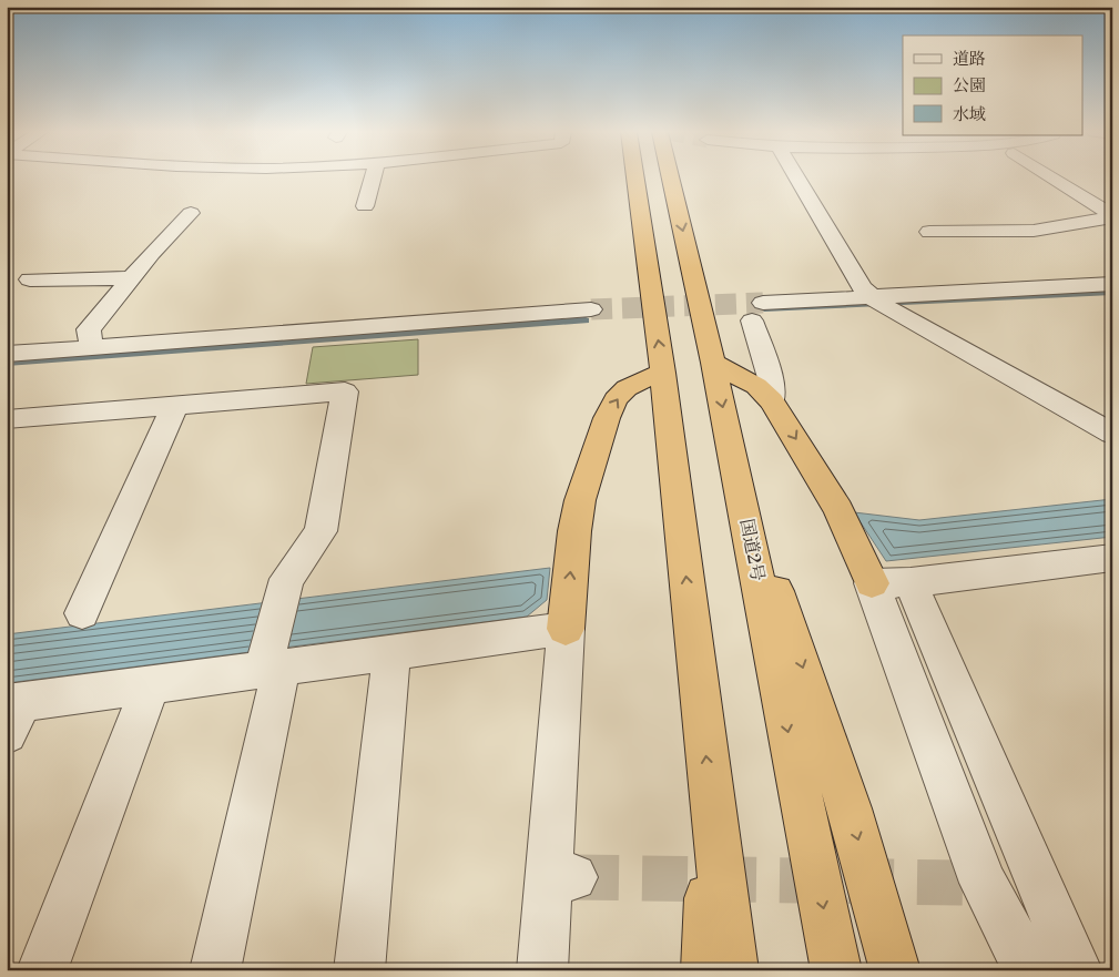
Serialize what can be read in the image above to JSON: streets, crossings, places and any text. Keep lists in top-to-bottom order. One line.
{"streets":{"highway":["国道2号"]},"legend":["道路","公園","水域"]}
